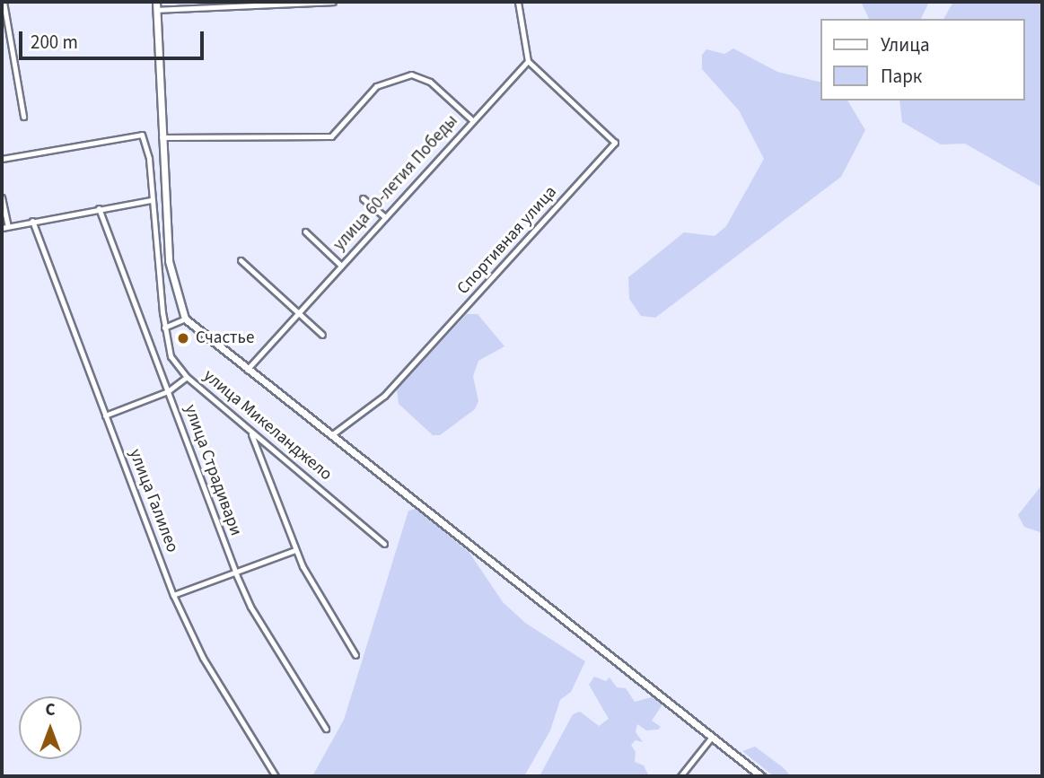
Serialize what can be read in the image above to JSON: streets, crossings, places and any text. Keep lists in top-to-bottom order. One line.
{"streets":{"street":["улица 60-летия Победы","Спортивная улица","улица Микеланджело","улица Страдивари","улица Галилео"]},"crossings":[["улица 60-летия Победы","Спортивная улица"]],"places":["Счастье"],"legend":["Улица","Парк"],"scale_bar":"200 m","north":"top"}
